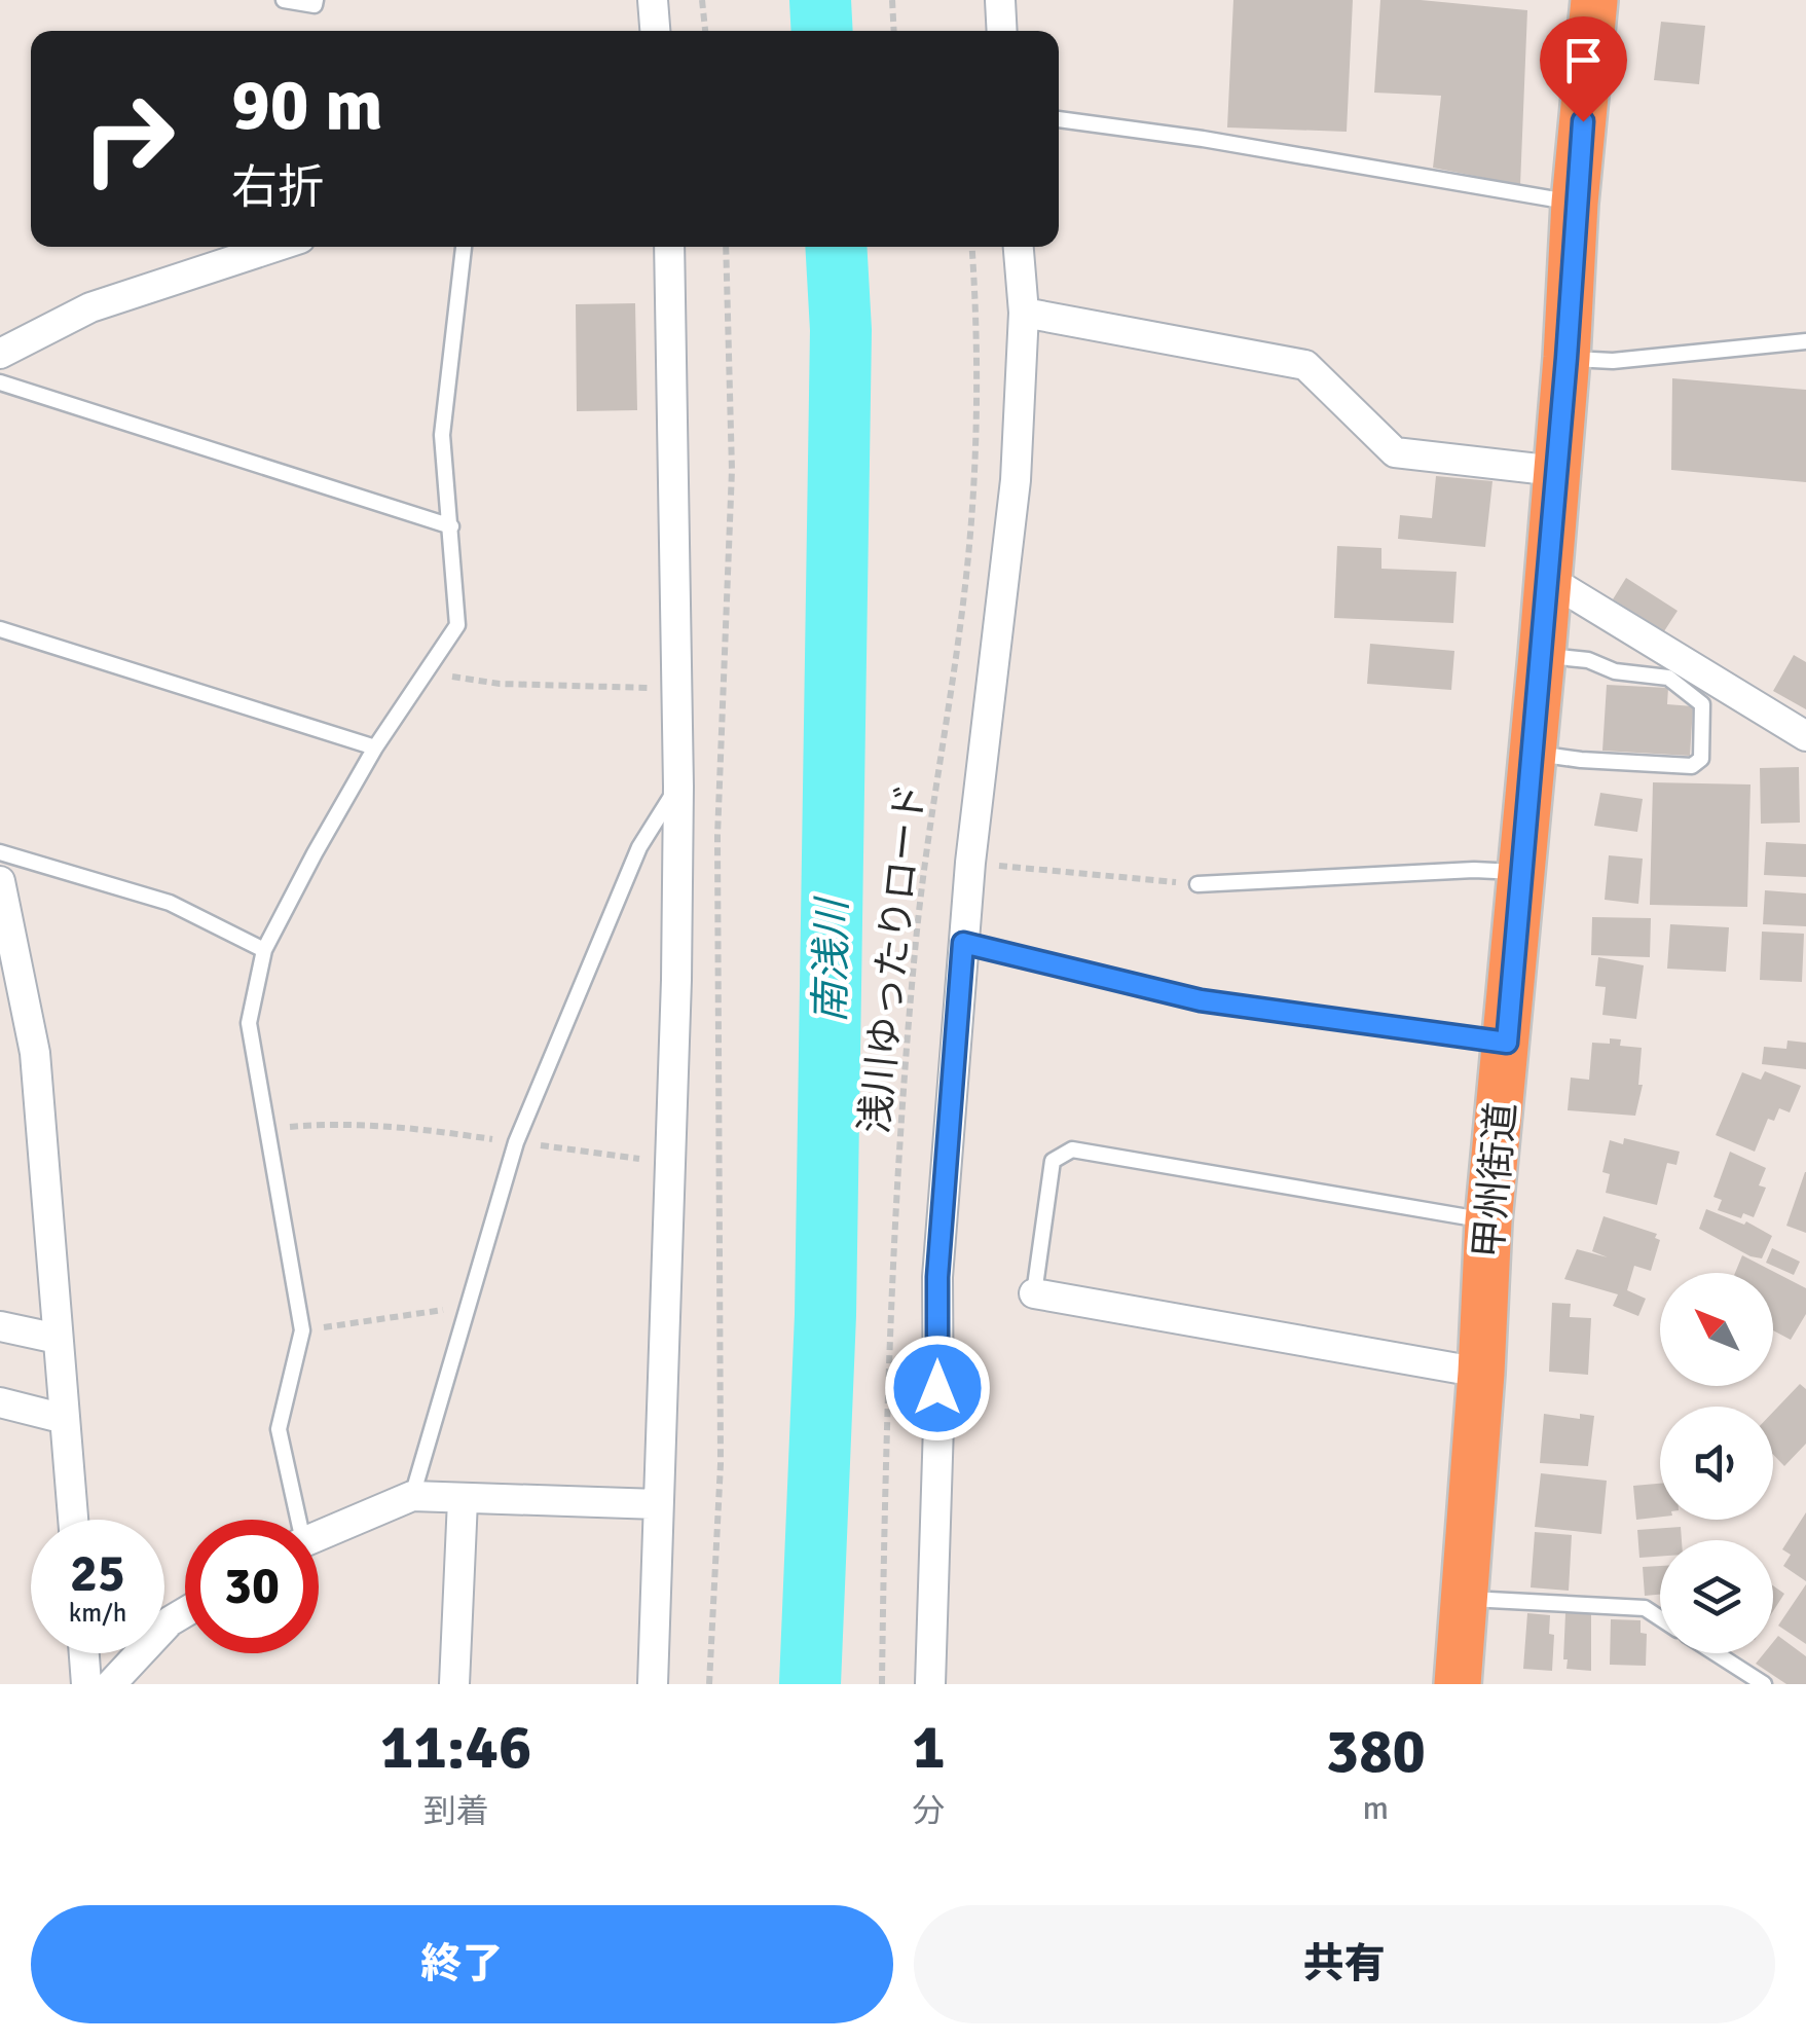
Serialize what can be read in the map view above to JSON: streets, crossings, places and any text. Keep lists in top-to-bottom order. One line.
{"streets":{"highway":["甲州街道"],"path":["浅川ゆったりロード"]},"water":["南浅川"],"north":"top left","page":{"turn":["90 m","右折"],"speed":"25 km/h","limit":"30","eta":["11:46","到着","1","分","380","m"],"buttons":["終了","共有"]}}
